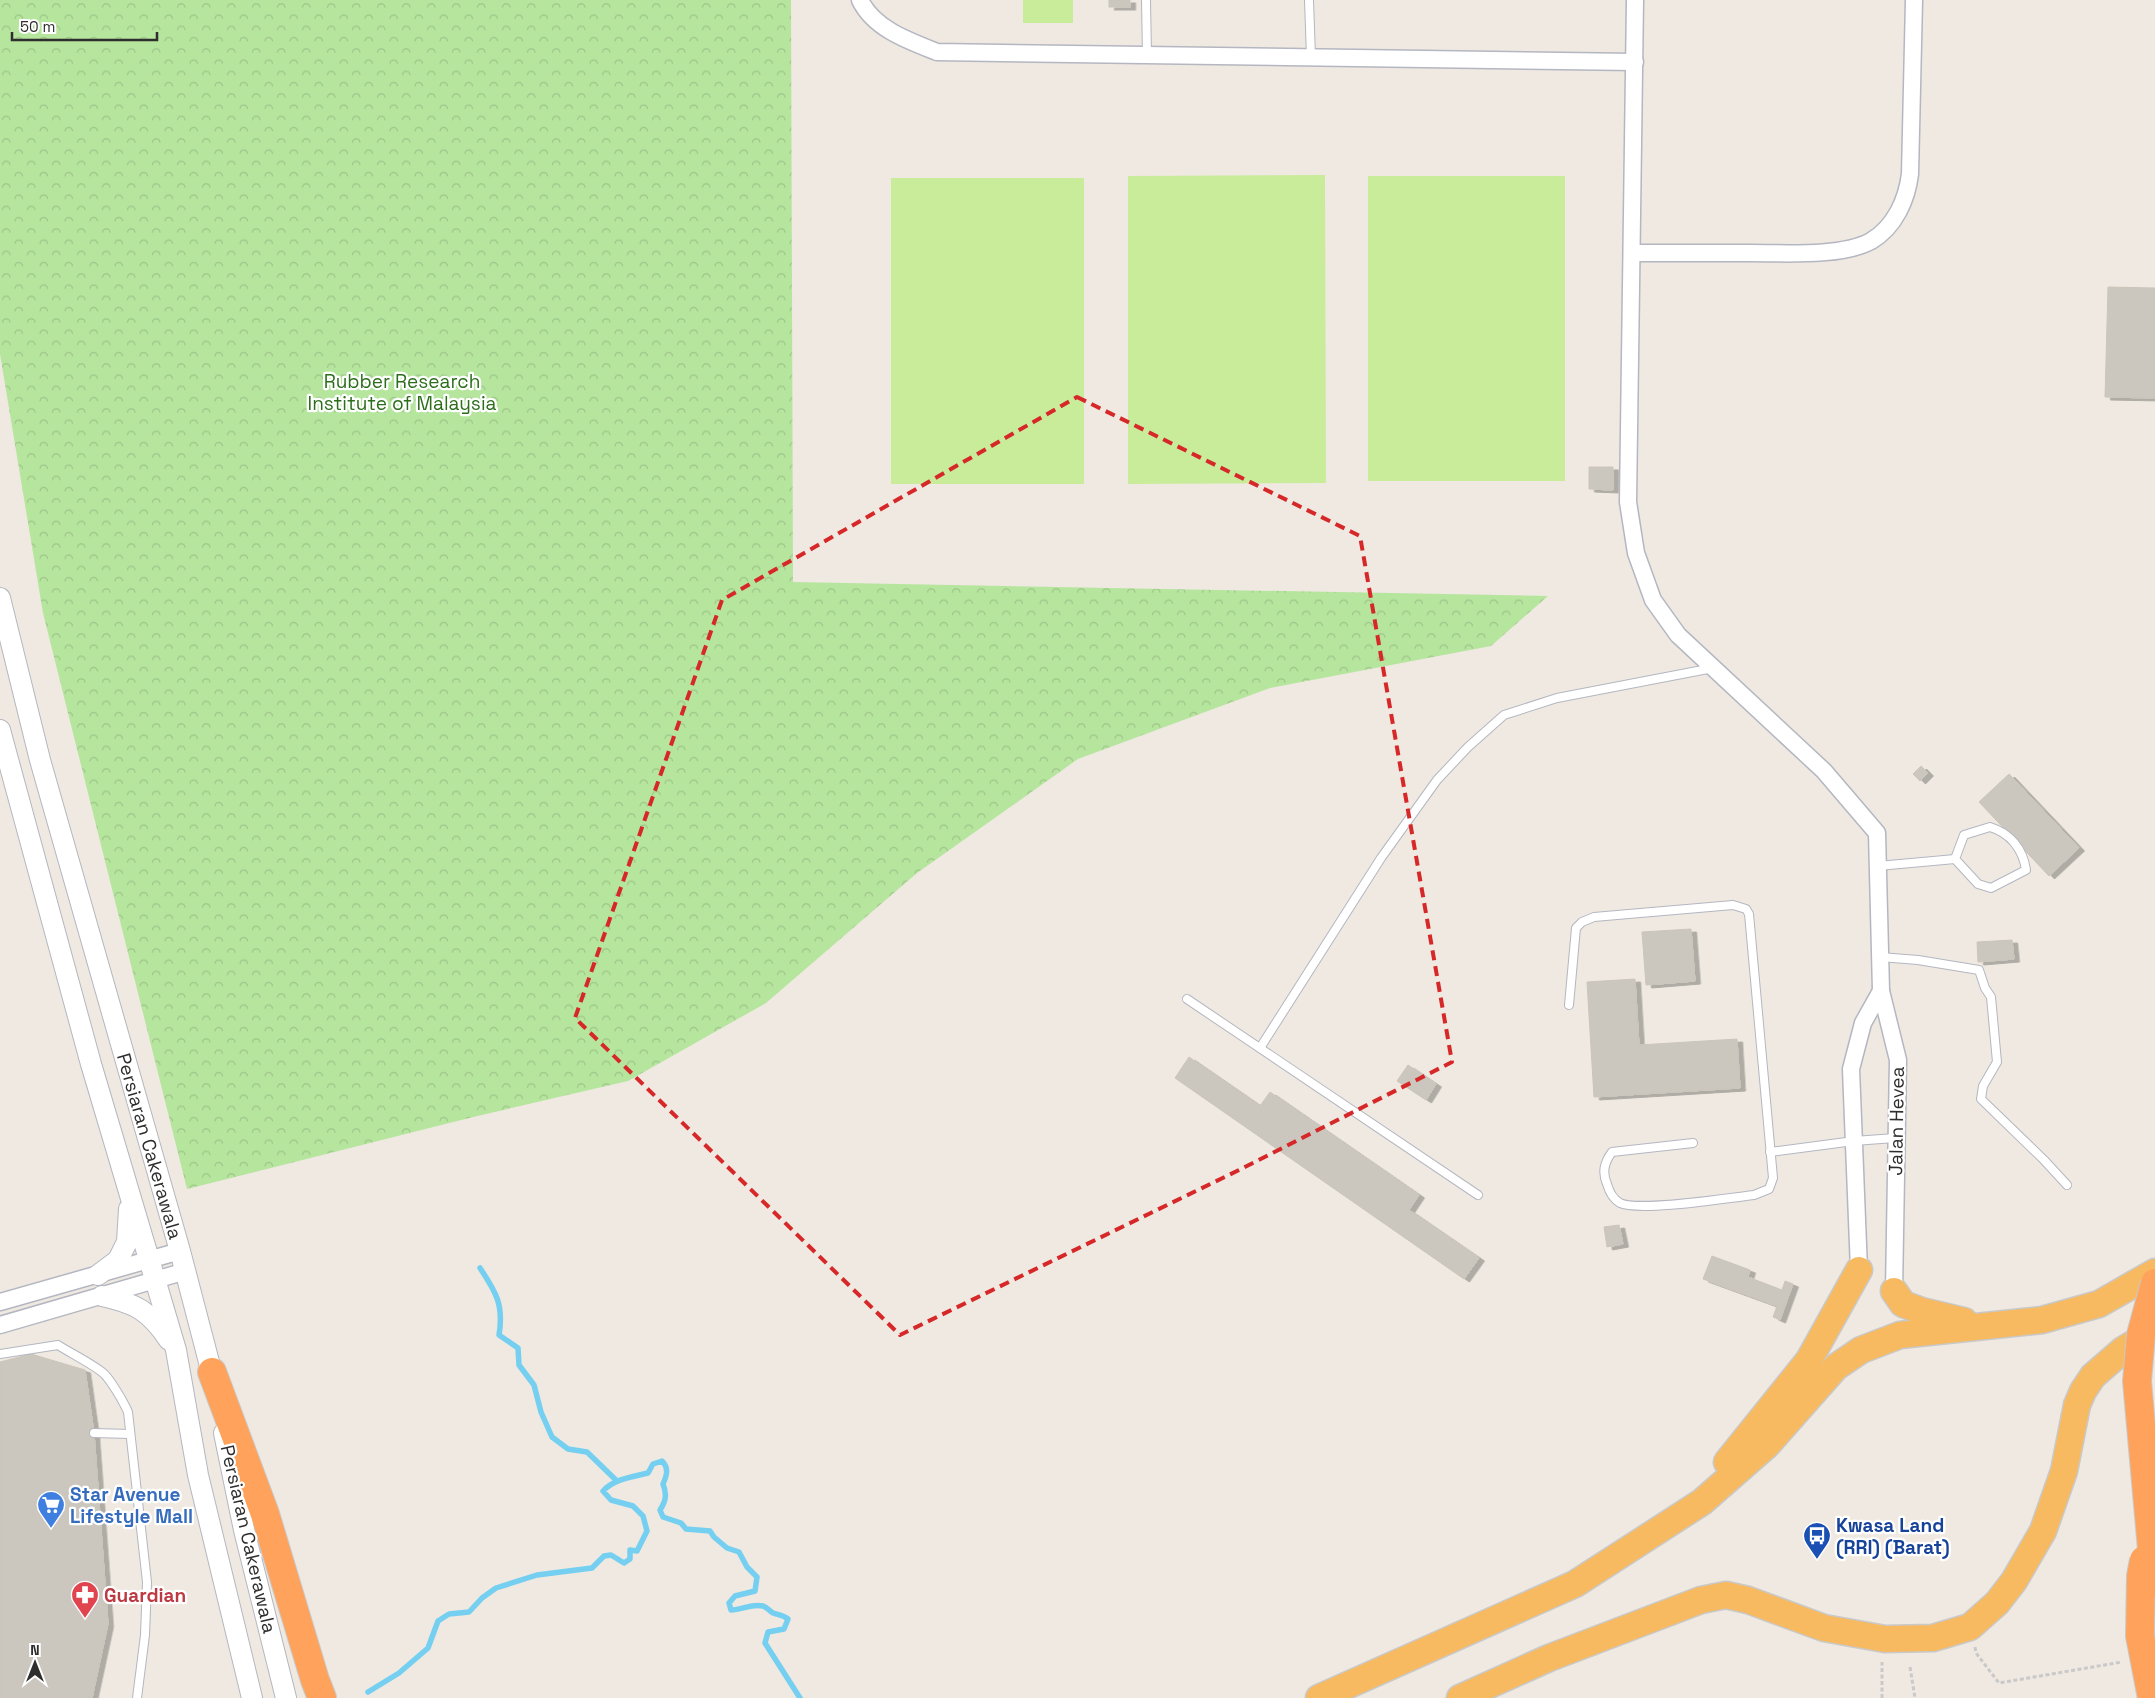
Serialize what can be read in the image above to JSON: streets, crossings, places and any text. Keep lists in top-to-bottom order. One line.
{"streets":{"street":["Jalan Hevea","Persiaran Cakerawala"]},"parks":["Rubber Research Institute of Malaysia"],"places":{"supermarket":["Star Avenue Lifestyle Mall"],"bus stop":["Kwasa Land (RRI) (Barat)"],"pharmacy":["Guardian"]},"scale_bar":"50 m","north":"top"}
